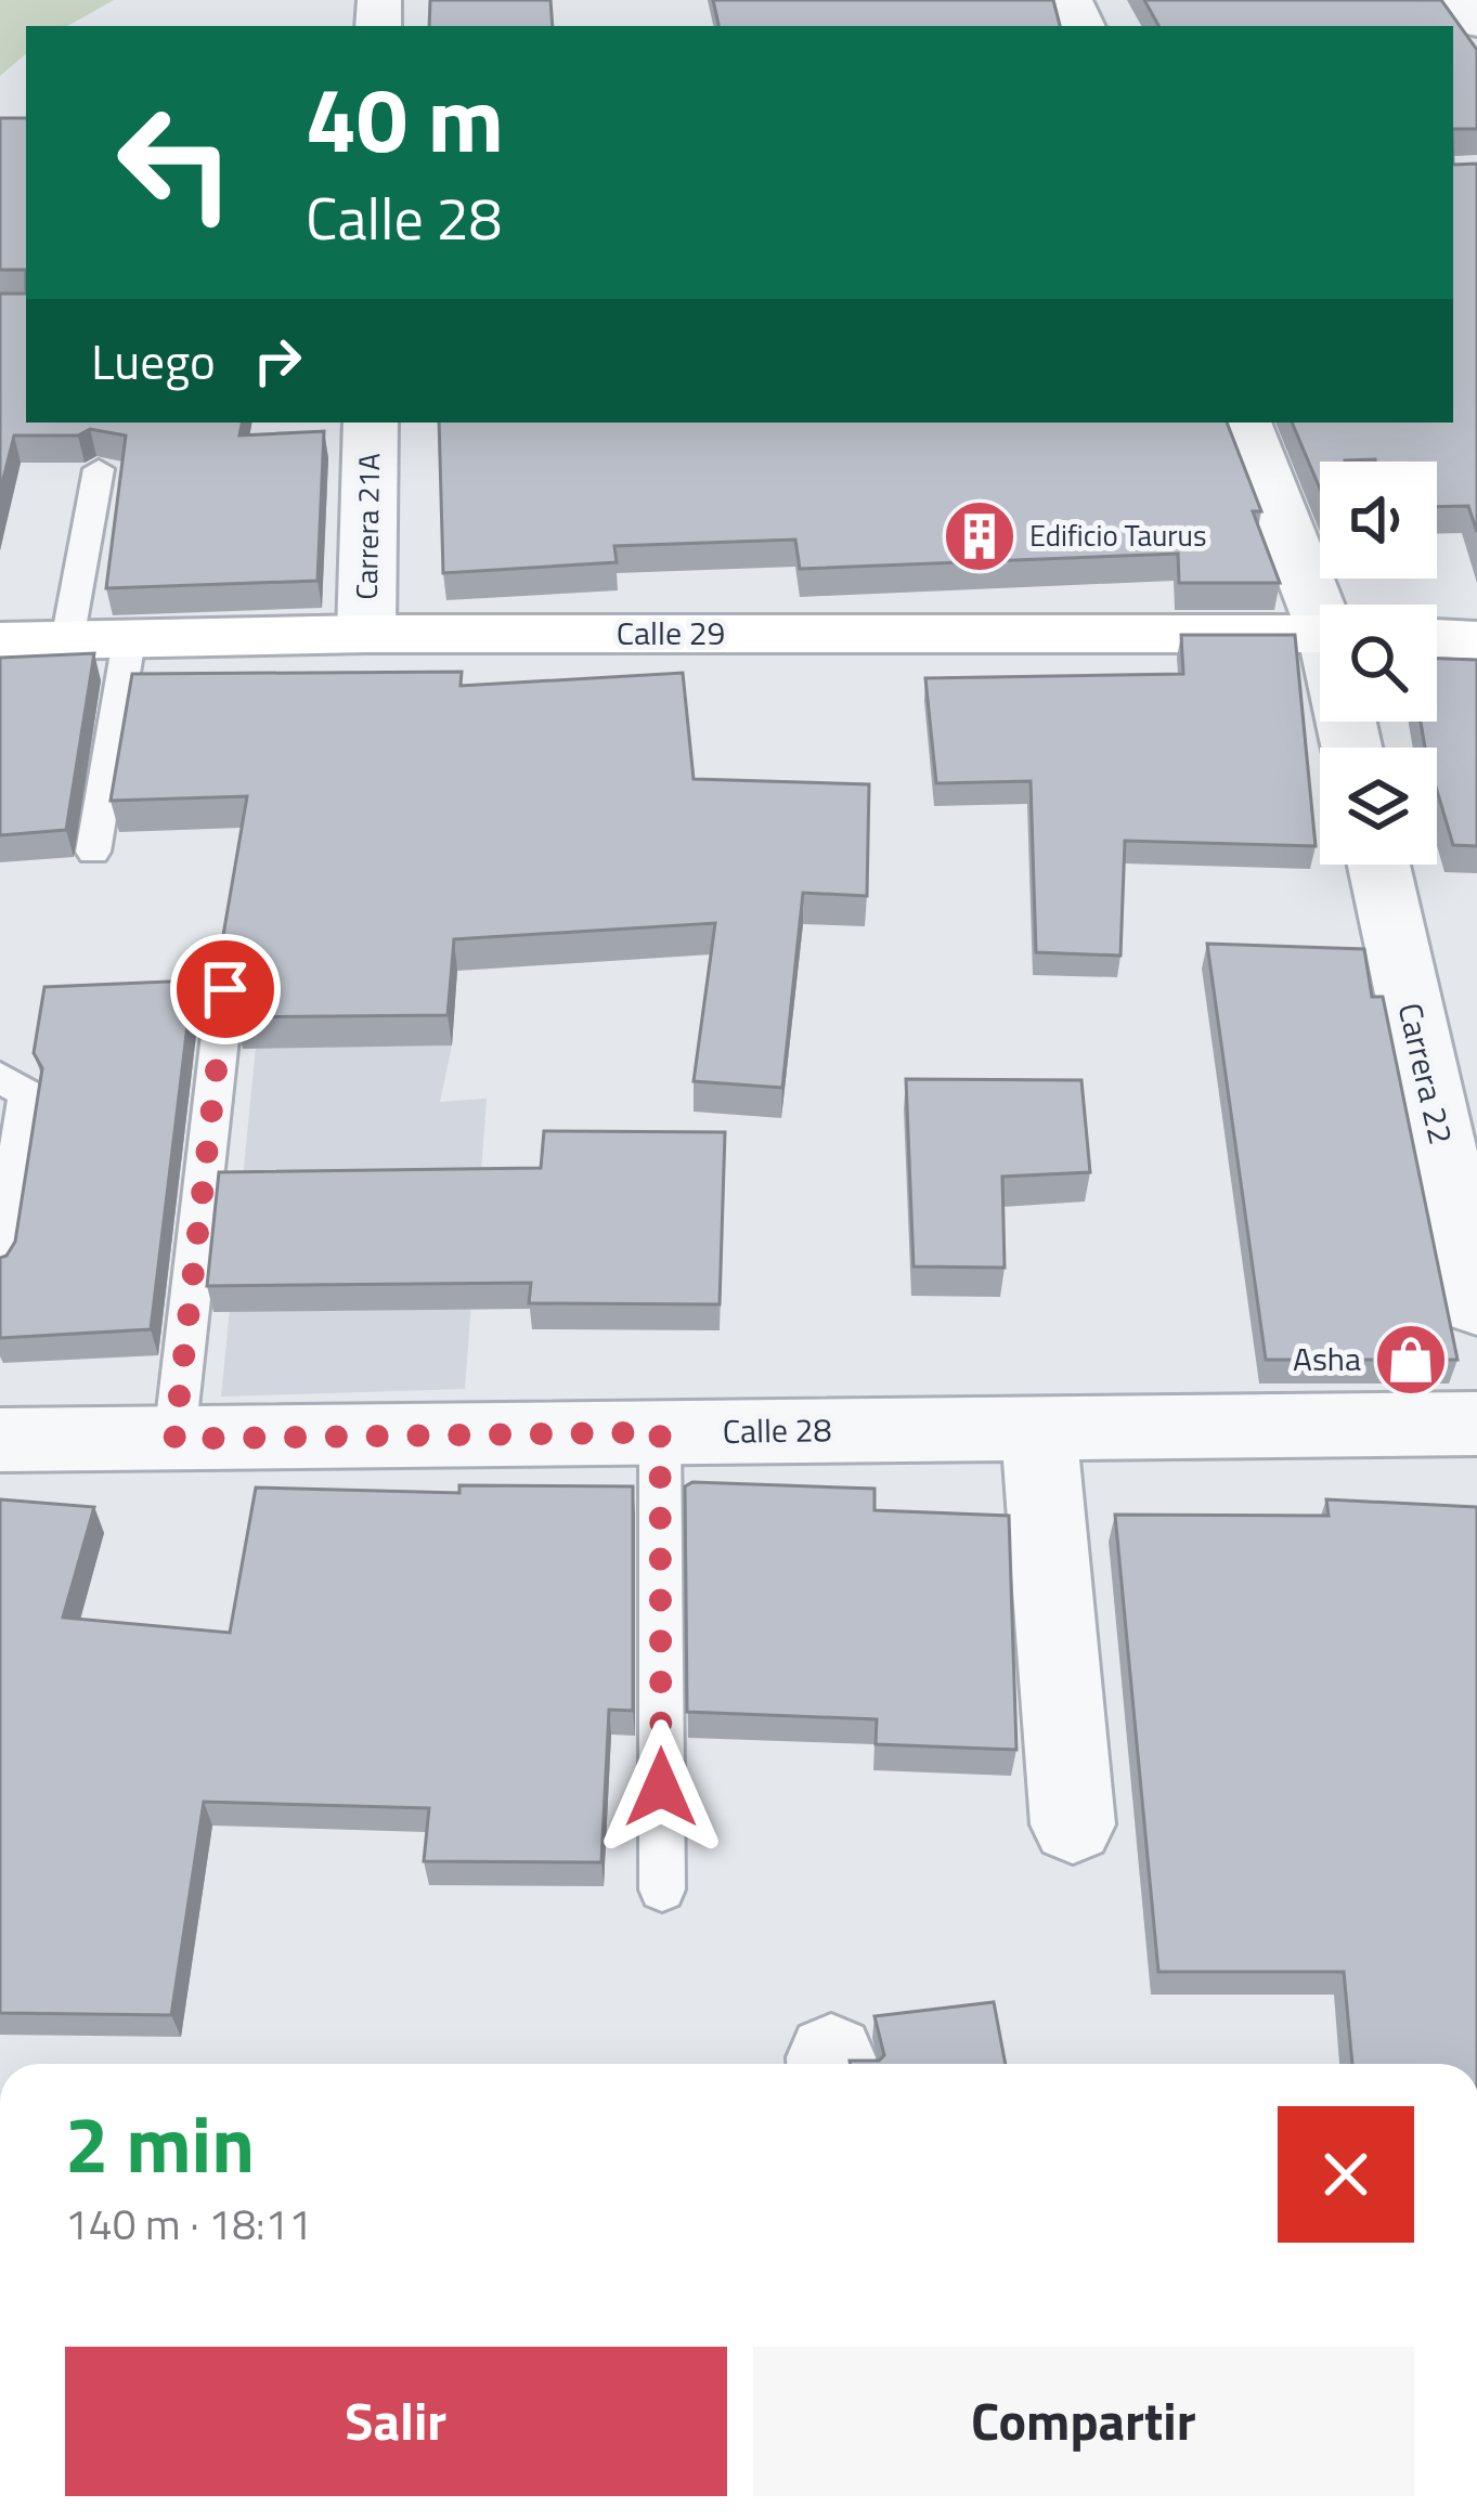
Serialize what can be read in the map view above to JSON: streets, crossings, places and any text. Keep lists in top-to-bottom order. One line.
{"streets":{"main road":["Calle 29"],"street":["Carrera 21A","Carrera 22","Calle 28"]},"crossings":[["Carrera 21A","Calle 29"]],"places":{"building":["Edificio Taurus"],"shop":["Asha"]},"page":{"turn":["40 m","Calle 28"],"then":"Luego","heading":["2 min","140 m · 18:11"],"buttons":["Salir","Compartir"]}}
